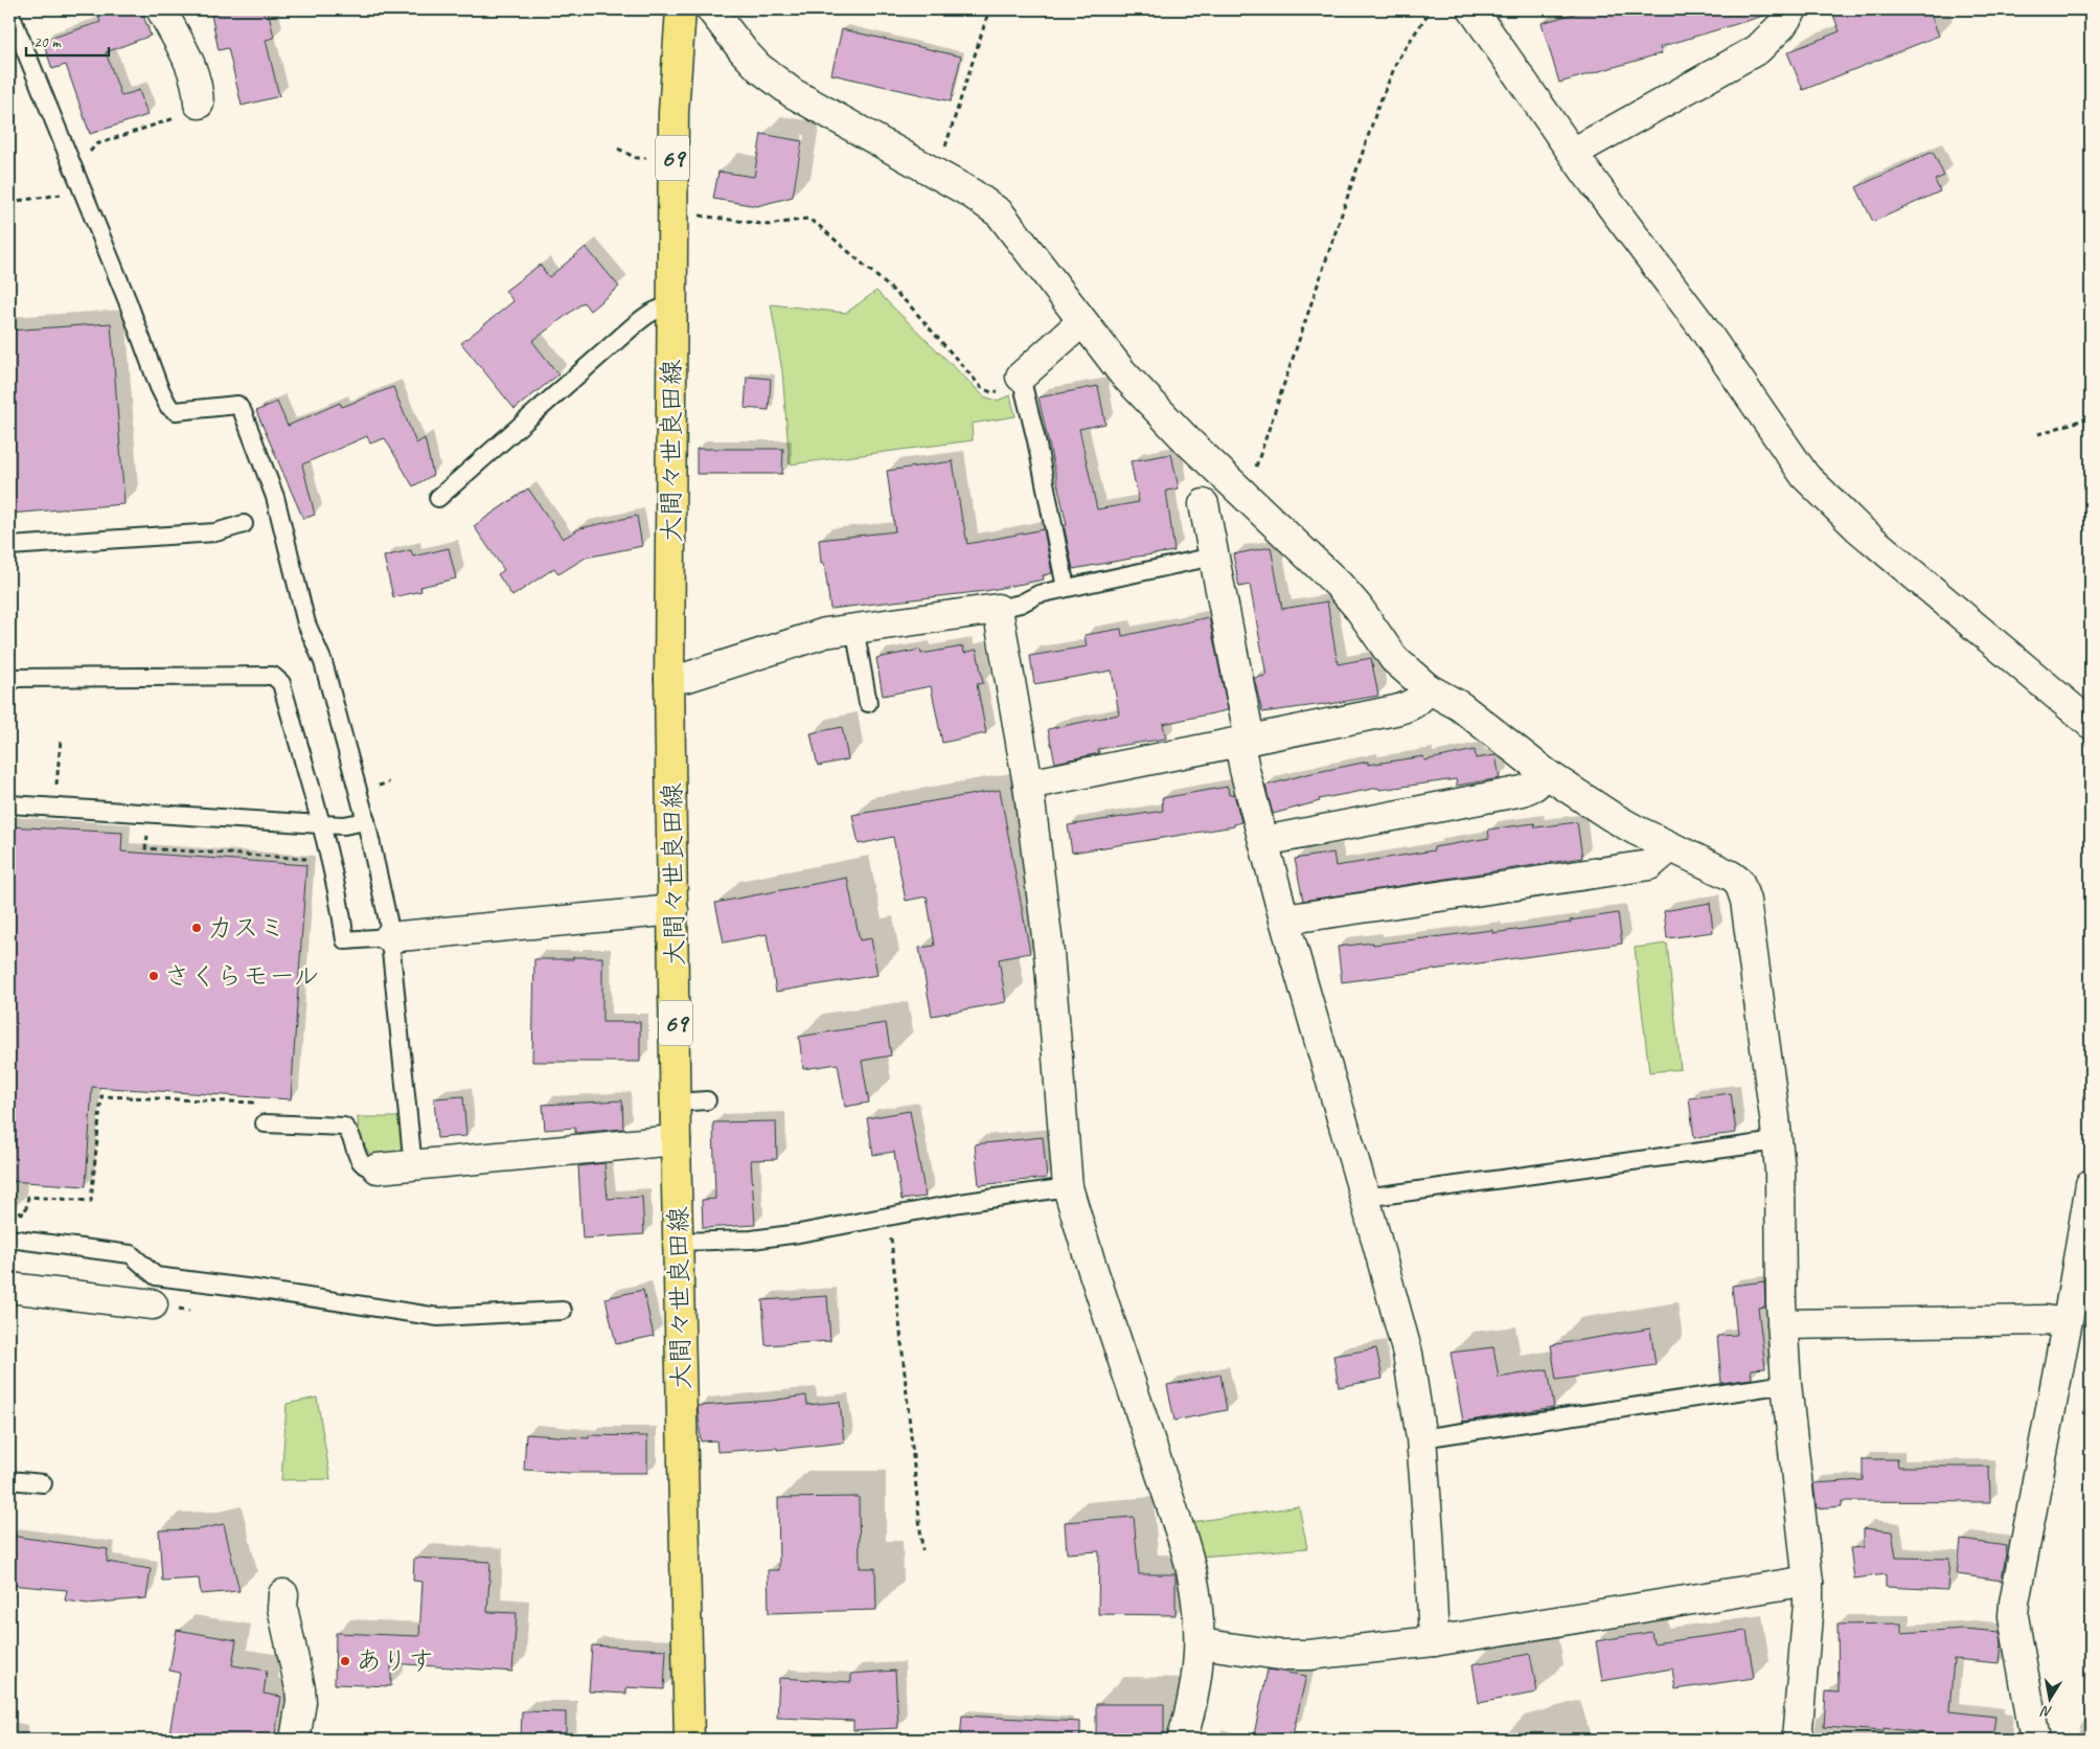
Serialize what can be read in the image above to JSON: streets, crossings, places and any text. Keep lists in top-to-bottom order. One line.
{"streets":{"main road":["69","大間々世良田線"]},"places":["カスミ","さくらモール","ありす"],"scale_bar":"20 m","north":"bottom"}
